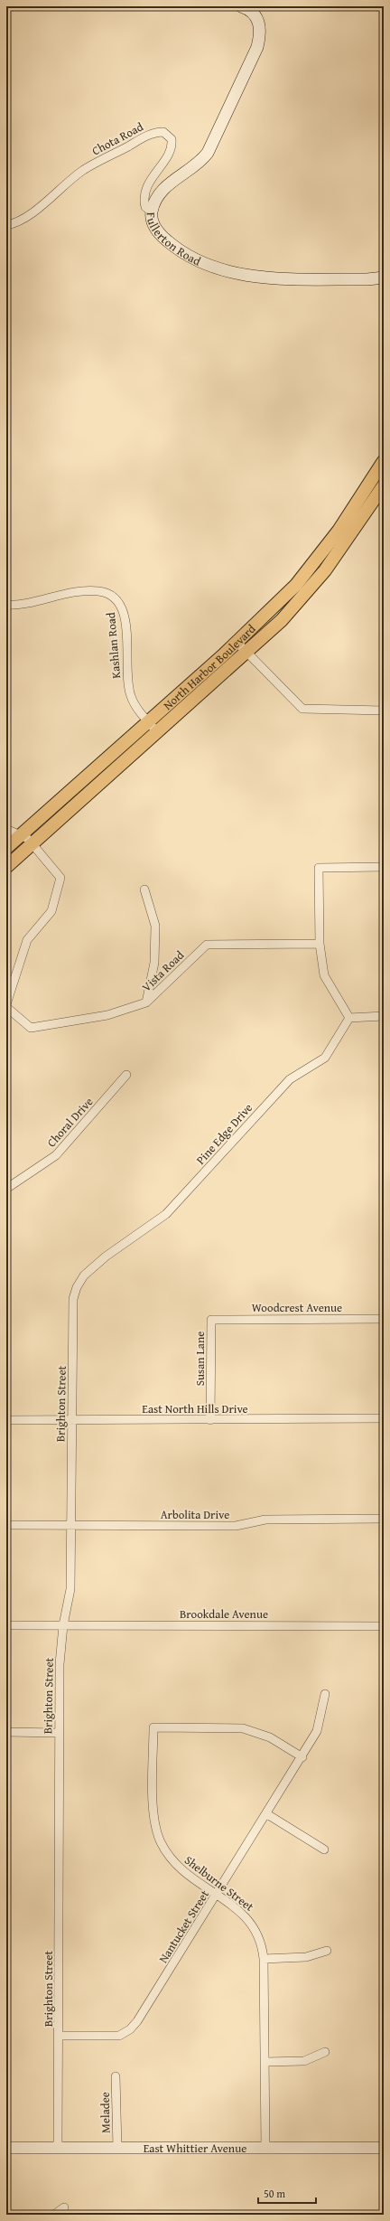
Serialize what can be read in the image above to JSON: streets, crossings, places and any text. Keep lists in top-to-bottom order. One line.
{"streets":{"main road":["North Harbor Boulevard"],"street":["Chota Road","Fullerton Road","Kashlan Road","Vista Road","Choral Drive","Pine Edge Drive","Woodcrest Avenue","Susan Lane","Brighton Street","East North Hills Drive","Arbolita Drive","Brookdale Avenue","Shelburne Street","Nantucket Street","Meladee","East Whittier Avenue"]},"crossings":[["Chota Road","Fullerton Road"],["Kashlan Road","North Harbor Boulevard"],["Pine Edge Drive","Brighton Street"],["Woodcrest Avenue","Susan Lane"],["Susan Lane","East North Hills Drive"],["Brighton Street","East North Hills Drive"],["Brighton Street","Arbolita Drive"],["Brighton Street","Brookdale Avenue"],["Brighton Street","Nantucket Street"],["Brighton Street","East Whittier Avenue"],["Shelburne Street","Nantucket Street"],["Shelburne Street","East Whittier Avenue"],["Meladee","East Whittier Avenue"]],"scale_bar":"50 m"}
